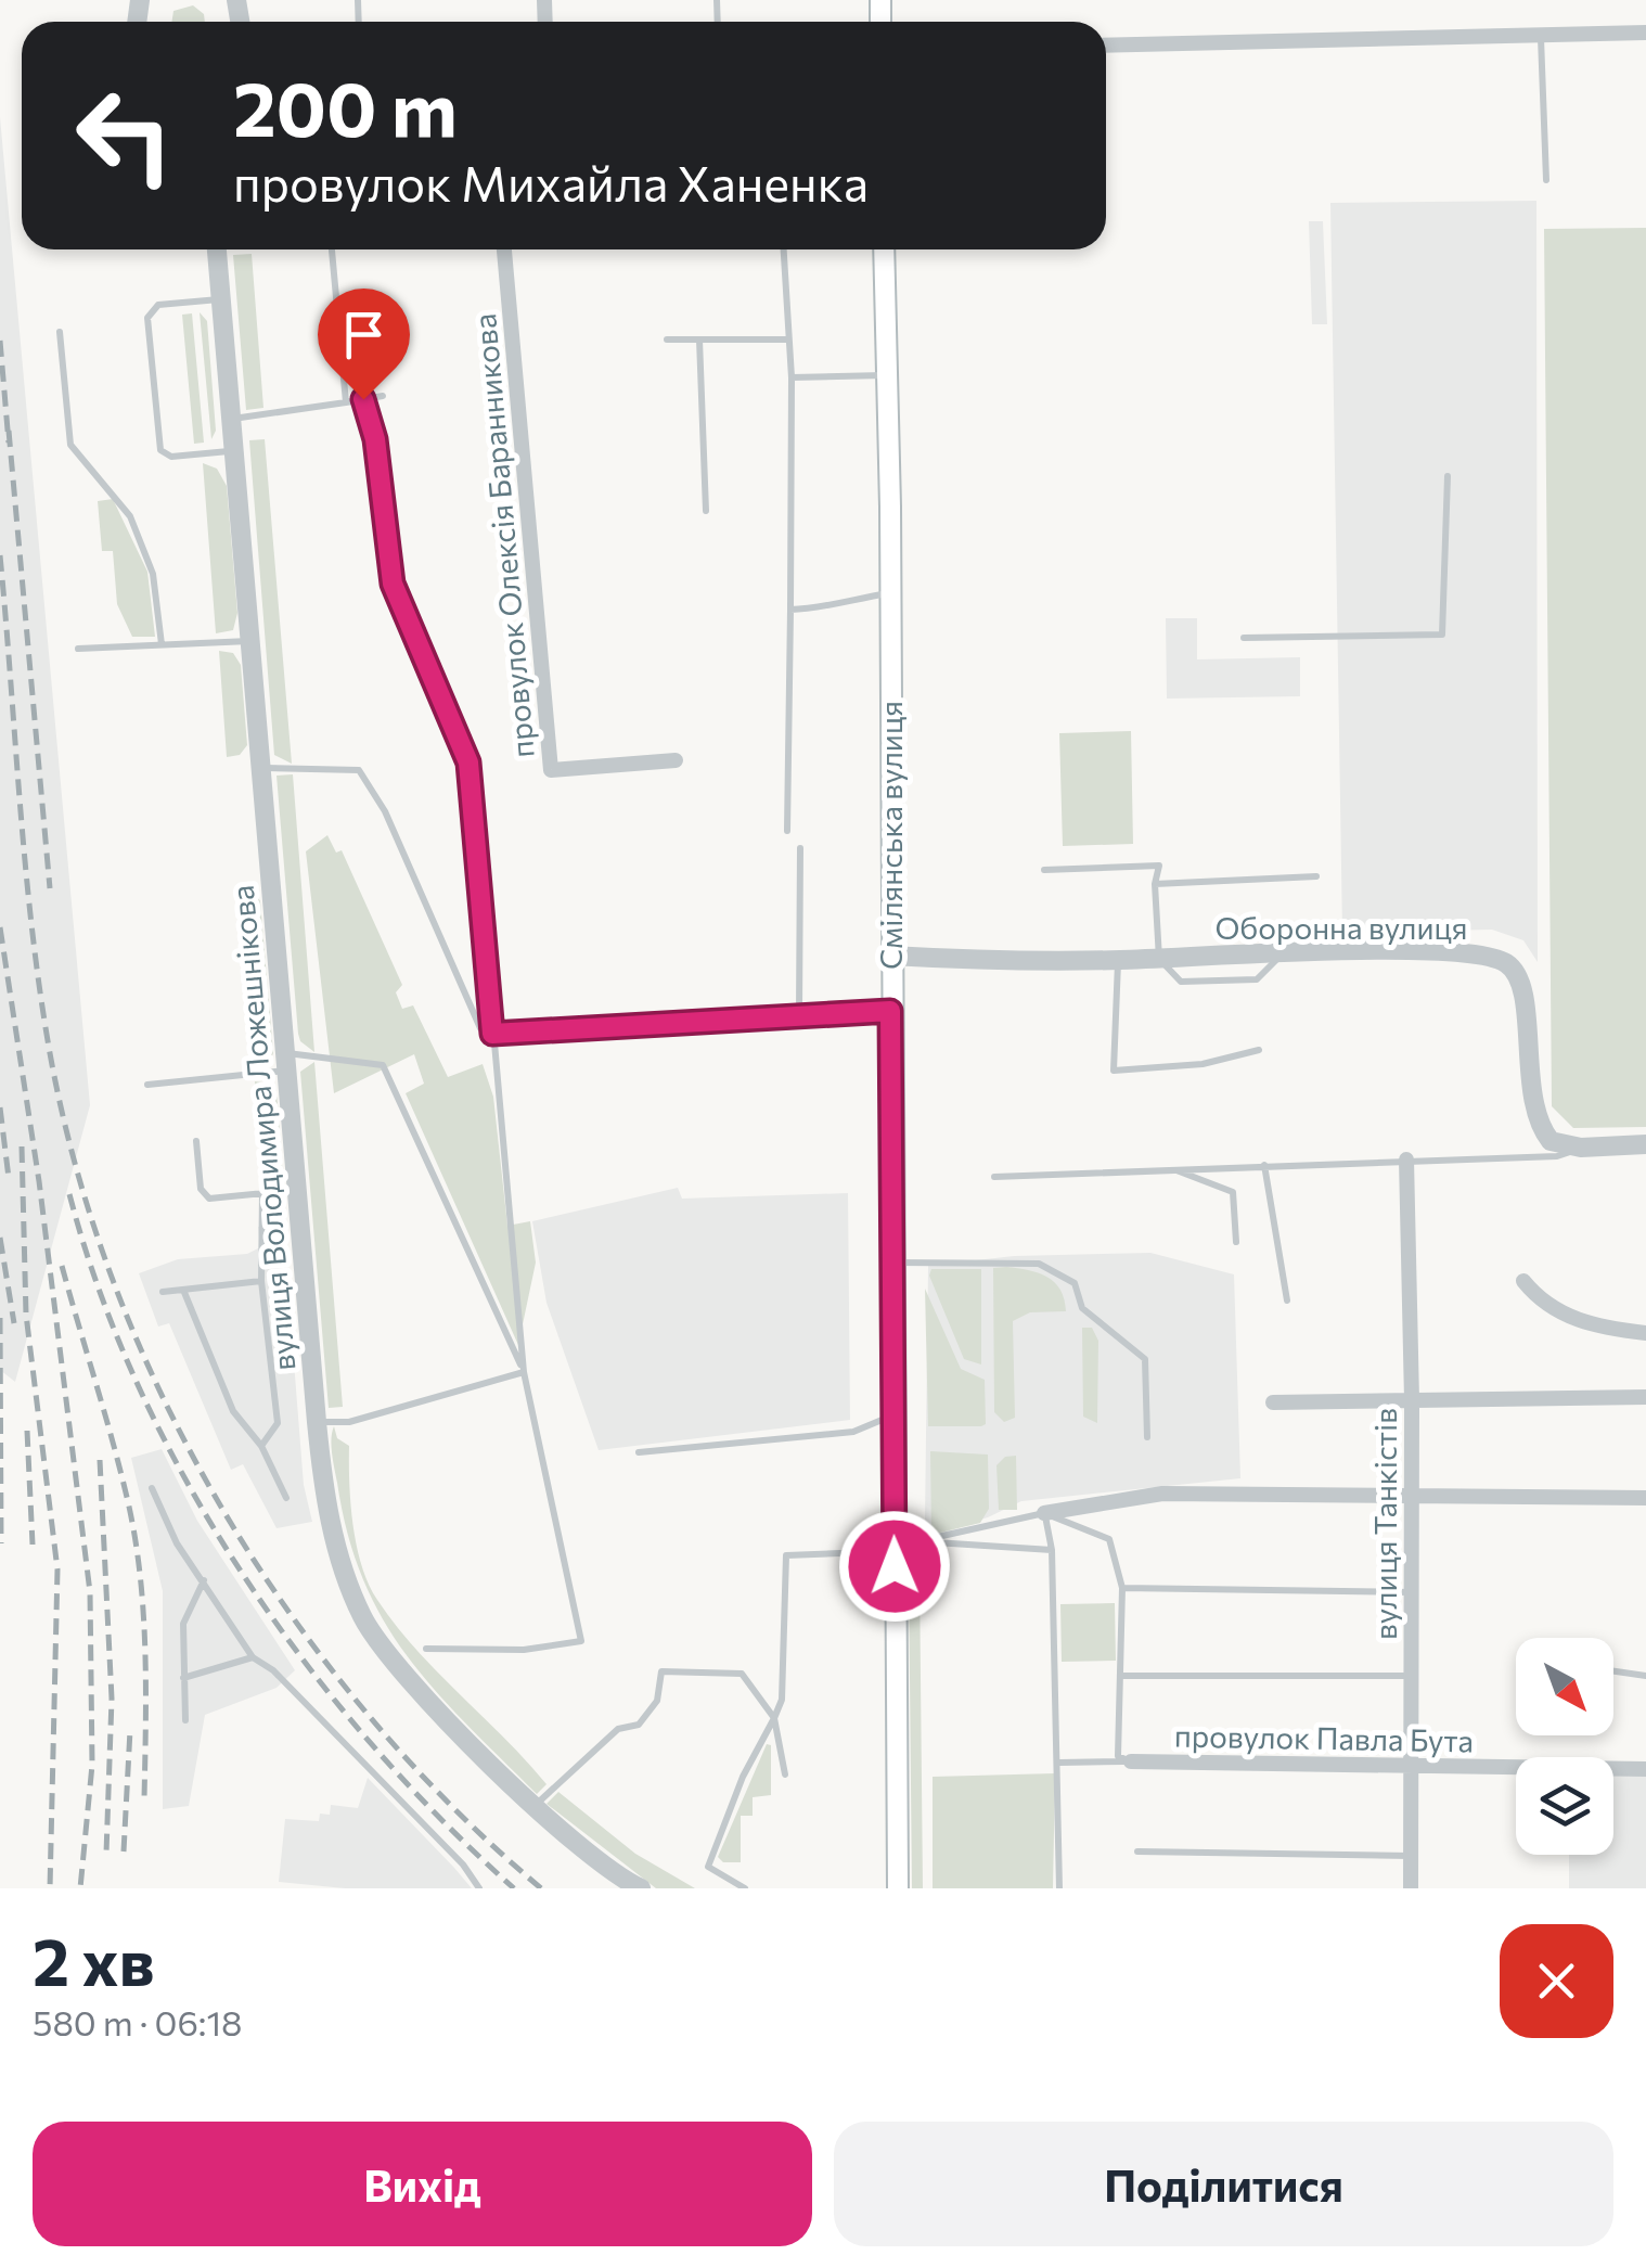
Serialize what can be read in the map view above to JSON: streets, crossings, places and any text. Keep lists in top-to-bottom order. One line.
{"streets":{"main road":["Смілянська вулиця"],"street":["провулок Олексія Баранникова","Оборонна вулиця","вулиця Володимира Ложешнікова","вулиця Танкістів","провулок Павла Бута"]},"crossings":[["Смілянська вулиця","Оборонна вулиця"],["вулиця Танкістів","провулок Павла Бута"]],"north":"bottom right","page":{"turn":["200 m","провулок Михайла Ханенка"],"heading":["2 хв","580 m · 06:18"],"buttons":["Вихід","Поділитися"]}}
